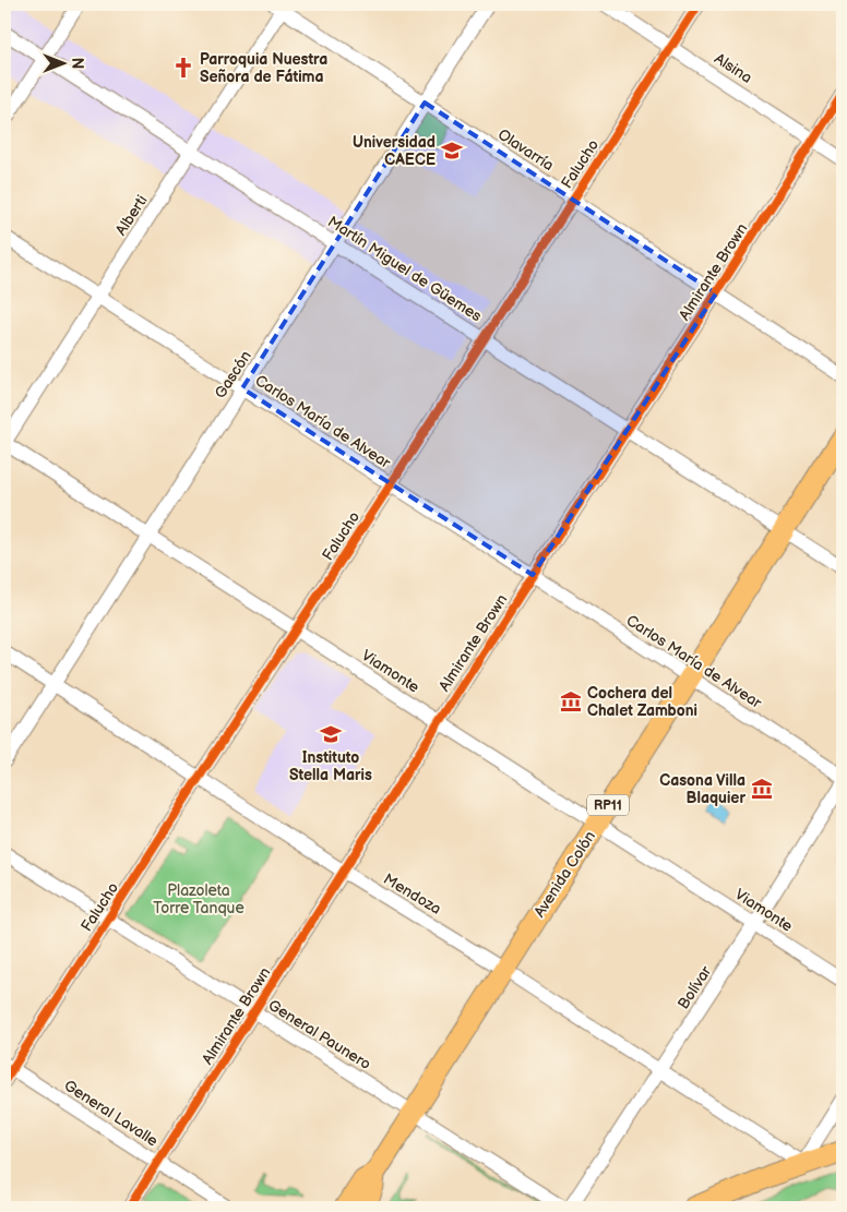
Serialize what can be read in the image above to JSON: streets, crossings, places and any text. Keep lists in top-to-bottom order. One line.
{"streets":{"main road":["RP11","Avenida Colón"],"street":["Alsina","Olavarría","Falucho","Alberti","Martín Miguel de Güemes","Almirante Brown","Gascón","Carlos María de Alvear","Viamonte","Mendoza","Bolívar","General Paunero","General Lavalle"]},"crossings":[["Alsina","Falucho"],["Alsina","Almirante Brown"],["Olavarría","Falucho"],["Olavarría","Alberti"],["Olavarría","Almirante Brown"],["Olavarría","Gascón"],["Falucho","Martín Miguel de Güemes"],["Falucho","Carlos María de Alvear"],["Falucho","Viamonte"],["Falucho","Mendoza"],["Falucho","General Paunero"],["Falucho","General Lavalle"],["Alberti","Martín Miguel de Güemes"],["Alberti","Carlos María de Alvear"],["Alberti","Viamonte"],["Martín Miguel de Güemes","Almirante Brown"],["Martín Miguel de Güemes","Gascón"],["Martín Miguel de Güemes","Avenida Colón"],["Almirante Brown","Carlos María de Alvear"],["Almirante Brown","Viamonte"],["Almirante Brown","Mendoza"],["Almirante Brown","General Paunero"],["Almirante Brown","General Lavalle"],["Gascón","Carlos María de Alvear"],["Gascón","Viamonte"],["Gascón","Mendoza"],["Carlos María de Alvear","Avenida Colón"],["Viamonte","Avenida Colón"],["Viamonte","Bolívar"],["RP11","Avenida Colón"],["Avenida Colón","Mendoza"],["Avenida Colón","General Paunero"],["Mendoza","Bolívar"]],"parks":["Plazoleta Torre Tanque"],"places":{"church":["Parroquia Nuestra Señora de Fátima"],"school or university":["Universidad CAECE","Instituto Stella Maris"],"museum":["Cochera del Chalet Zamboni","Casona Villa Blaquier"]},"north":"right"}
